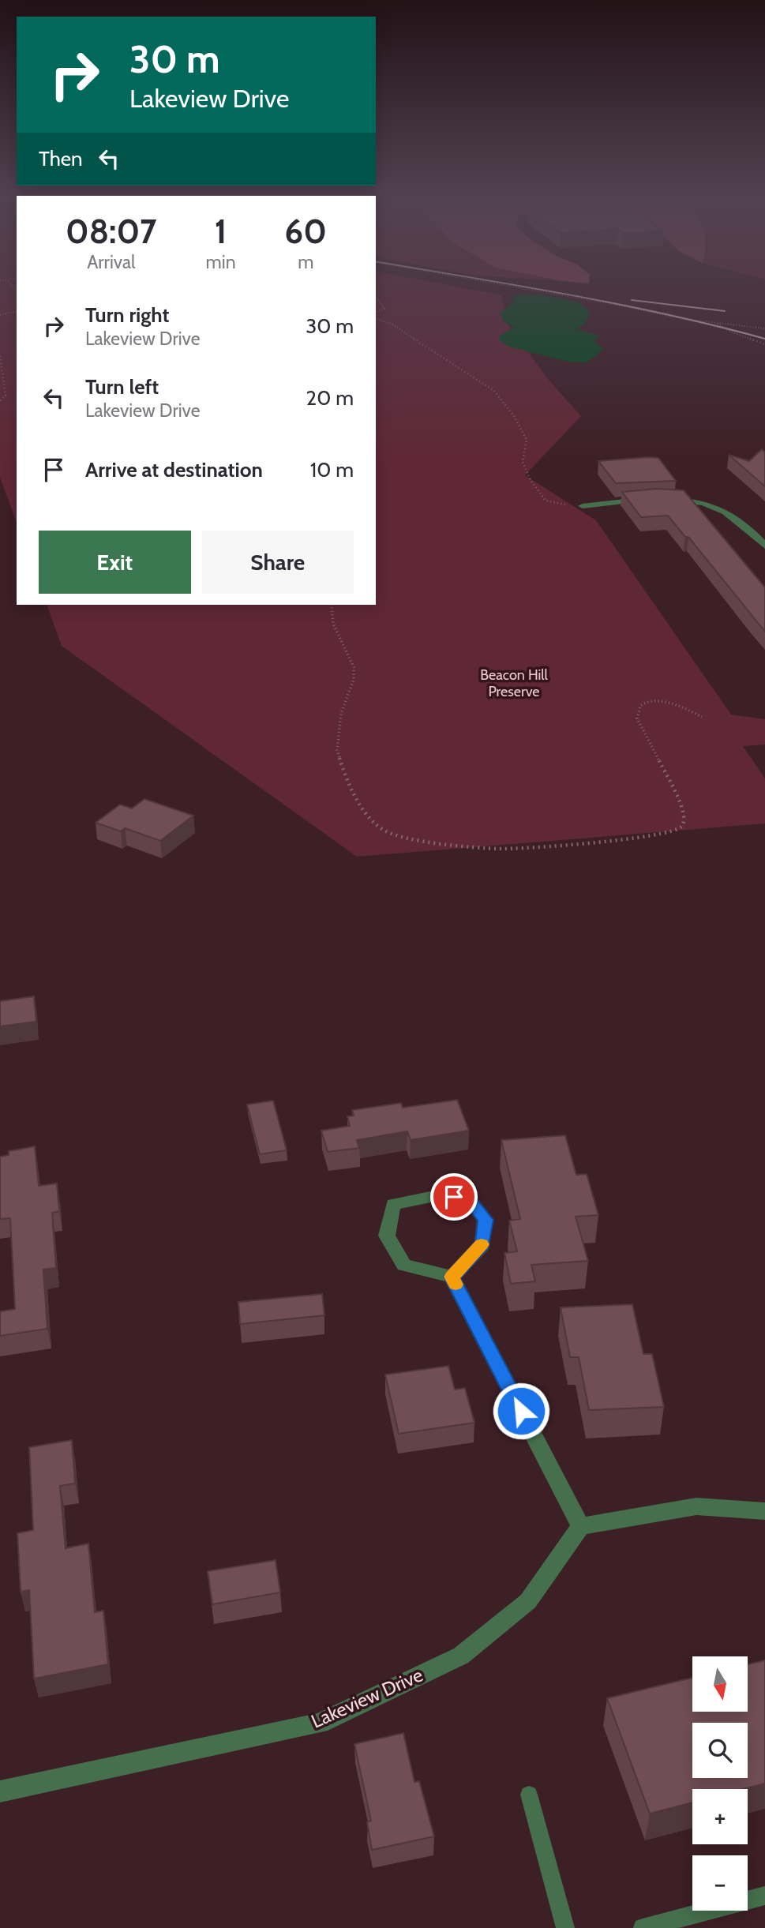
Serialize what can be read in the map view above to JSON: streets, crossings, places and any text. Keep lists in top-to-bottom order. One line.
{"streets":{"street":["Lakeview Drive"]},"parks":["Beacon Hill Preserve"],"north":"bottom","page":{"turn":["30 m","Lakeview Drive"],"then":"Then","eta":["08:07","Arrival","1","min","60","m"],"list":[{"name":"Turn right","note":"Lakeview Drive","value":"30 m"},{"name":"Turn left","note":"Lakeview Drive","value":"20 m"},{"name":"Arrive at destination","value":"10 m"}],"buttons":["Exit","Share"],"map_buttons":["+","−"]}}
